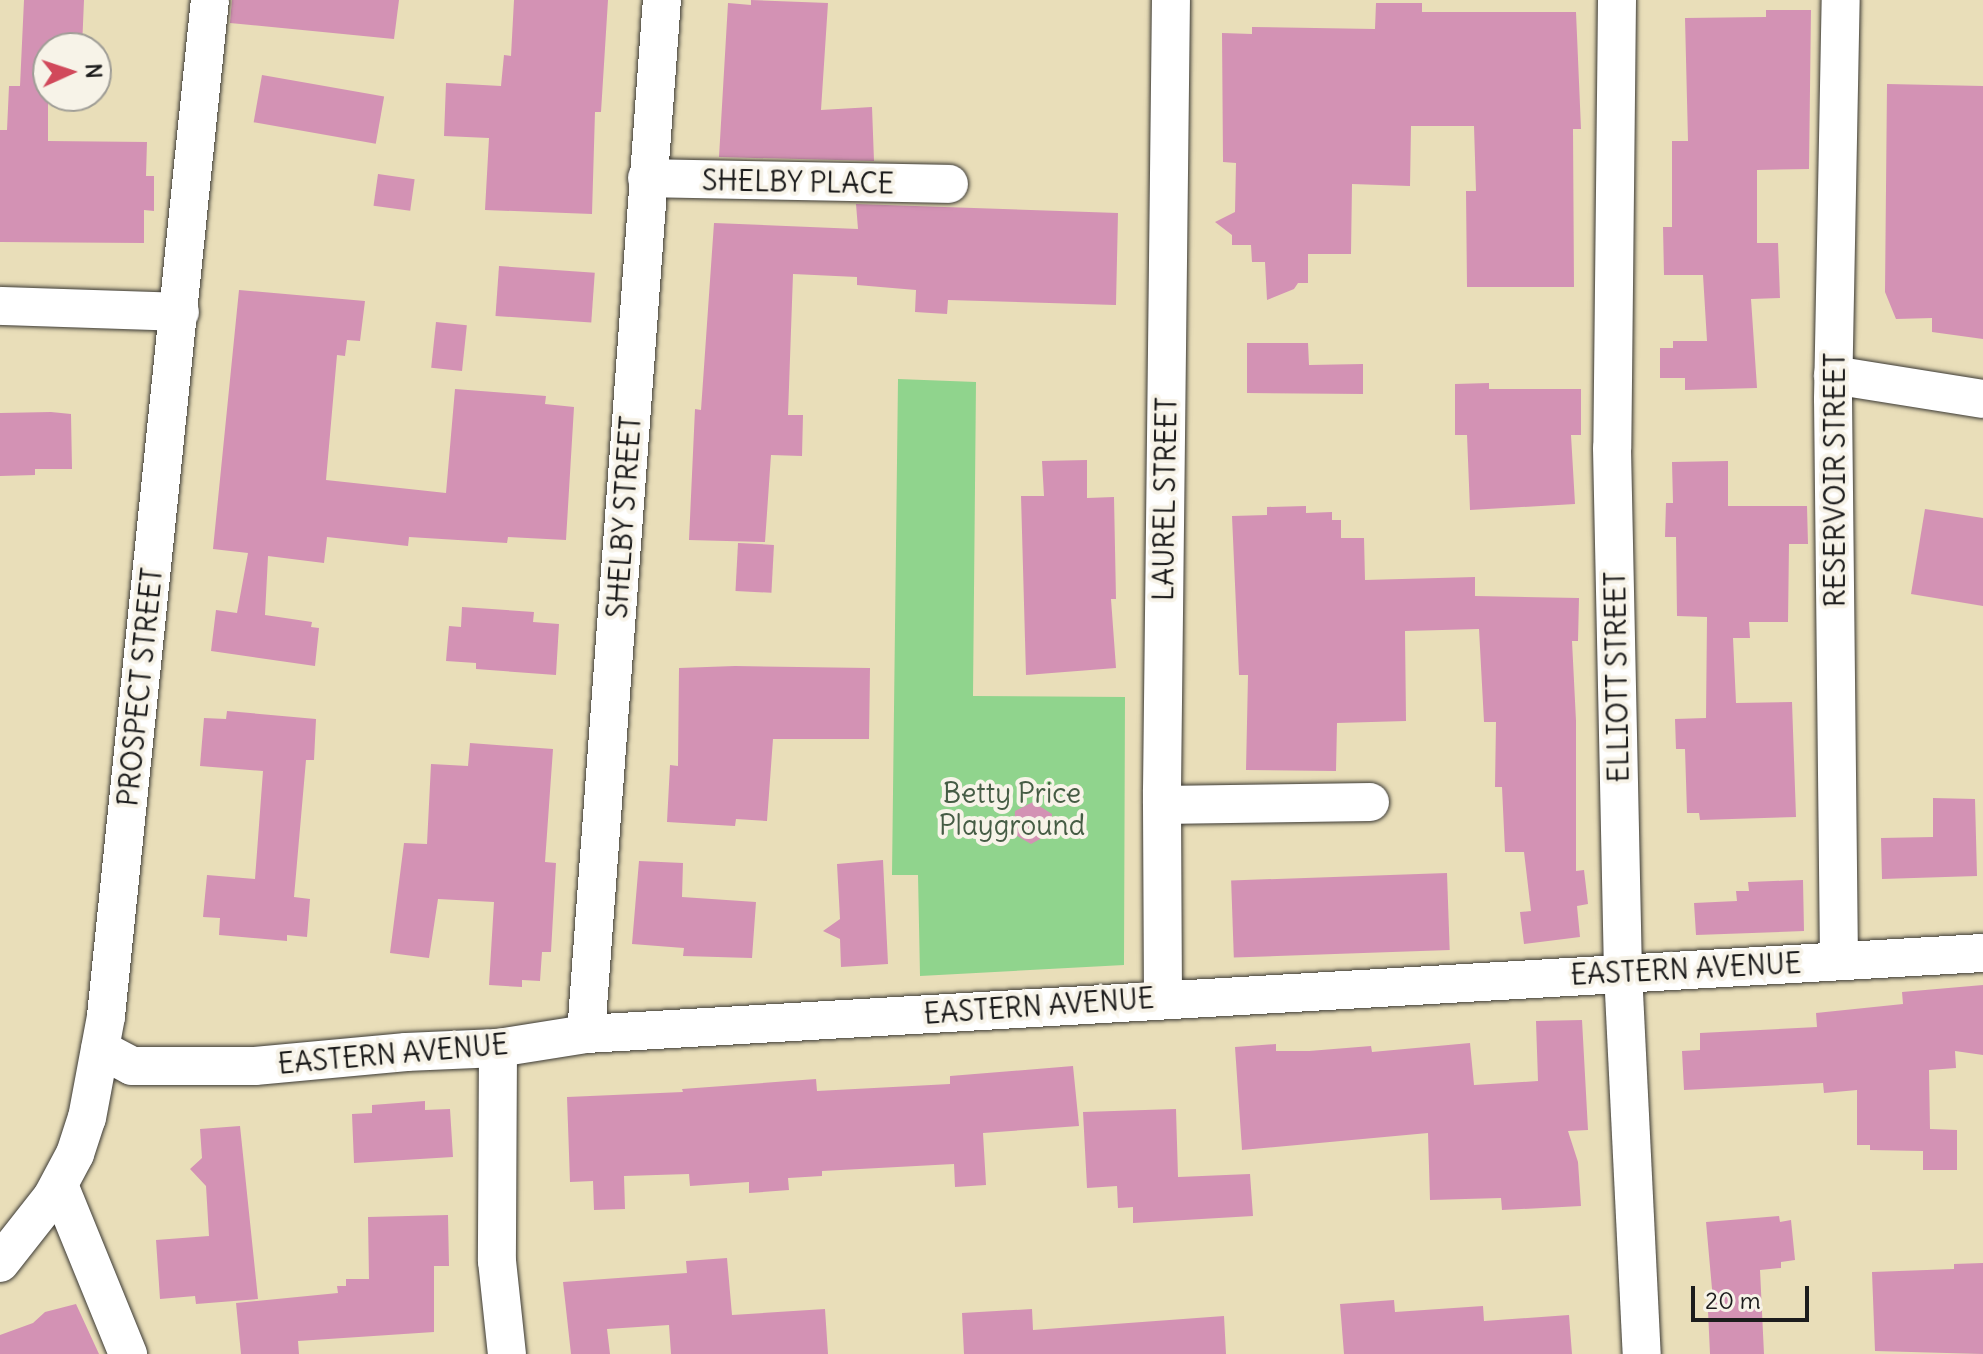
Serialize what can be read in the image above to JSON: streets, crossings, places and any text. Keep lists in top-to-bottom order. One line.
{"streets":{"street":["SHELBY PLACE","RESERVOIR STREET","LAUREL STREET","SHELBY STREET","ELLIOTT STREET","PROSPECT STREET","EASTERN AVENUE"]},"crossings":[["SHELBY PLACE","SHELBY STREET"],["RESERVOIR STREET","EASTERN AVENUE"],["LAUREL STREET","EASTERN AVENUE"],["SHELBY STREET","EASTERN AVENUE"],["ELLIOTT STREET","EASTERN AVENUE"],["PROSPECT STREET","EASTERN AVENUE"]],"parks":["Betty Price Playground"],"scale_bar":"20 m","north":"right"}
